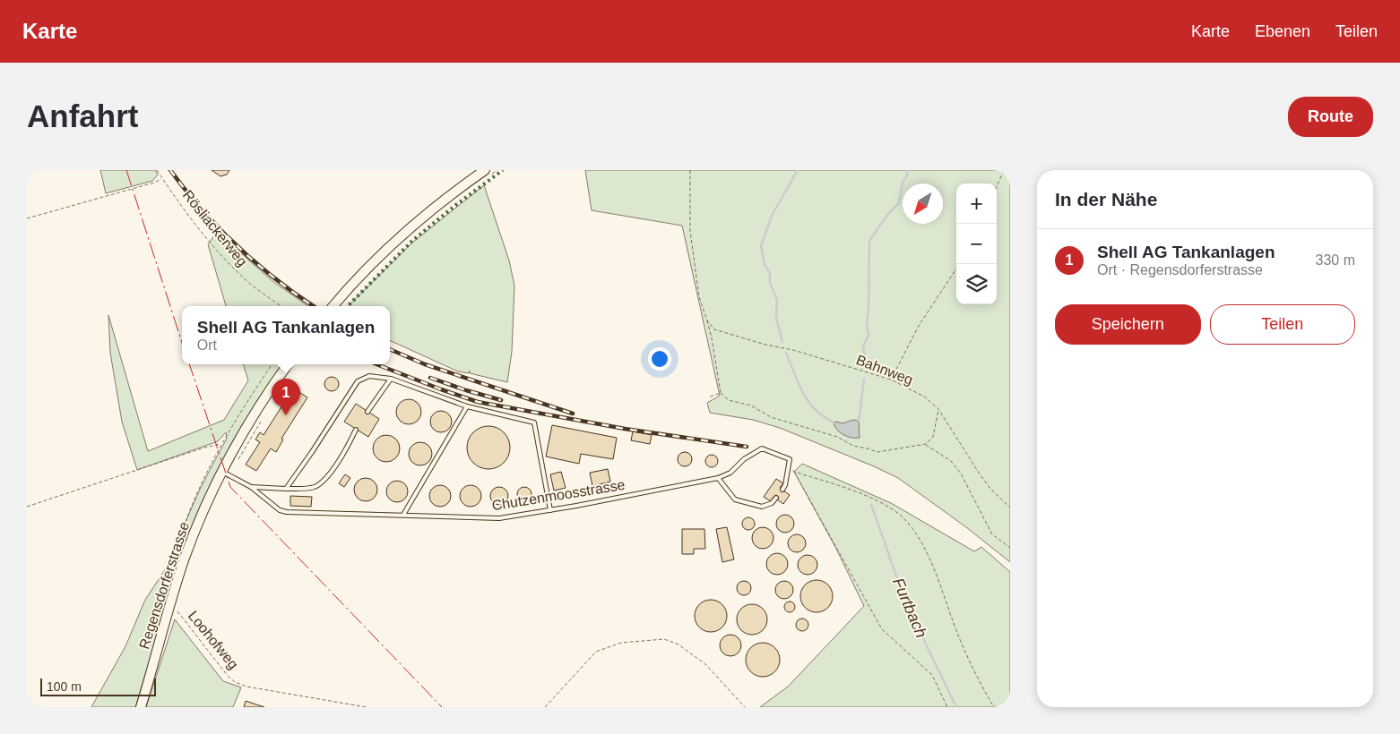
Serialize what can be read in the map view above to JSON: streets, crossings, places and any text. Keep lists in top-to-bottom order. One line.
{"streets":{"street":["Regensdorferstrasse"],"lane":["Chutzenmoosstrasse"],"path":["Rösliackerweg","Bahnweg","Loohofweg"]},"crossings":[["Chutzenmoosstrasse","Regensdorferstrasse"]],"water":["Furtbach"],"scale_bar":"100 m","north":"bottom left","page":{"header":"Karte","nav":["Karte","Ebenen","Teilen"],"buttons":["Route",["Speichern","Teilen"]],"title":"Anfahrt","heading":"In der Nähe","map_buttons":["+","−"],"list":[{"mark":"1","name":"Shell AG Tankanlagen","note":"Ort · Regensdorferstrasse","value":"330 m"}],"popup":["Shell AG Tankanlagen","Ort"],"pins":"1","scale":"100 m"}}
